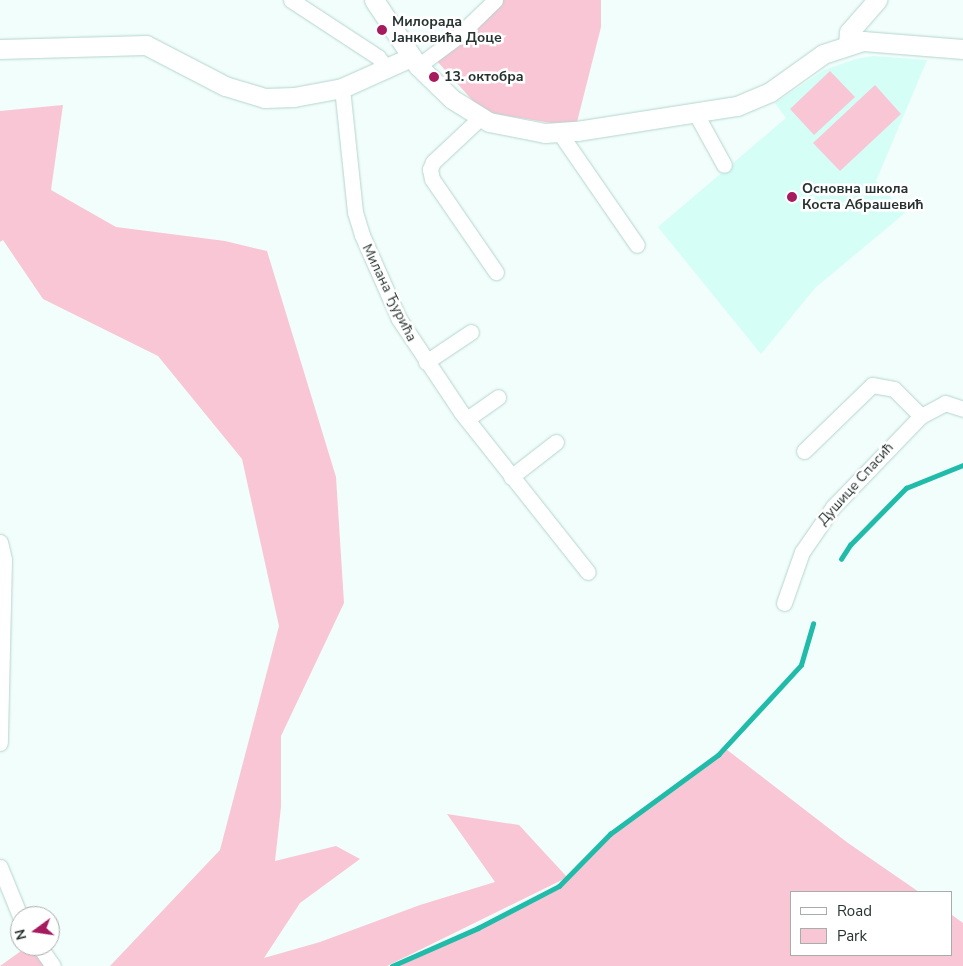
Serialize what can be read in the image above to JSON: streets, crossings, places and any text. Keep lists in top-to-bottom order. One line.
{"streets":{"street":["Милана Ђурића","Душице Спасић"]},"places":["Милорада Јанковића Доце","13. октобра","Основна школа Коста Абрашевић"],"legend":["Road","Park"],"north":"left"}
